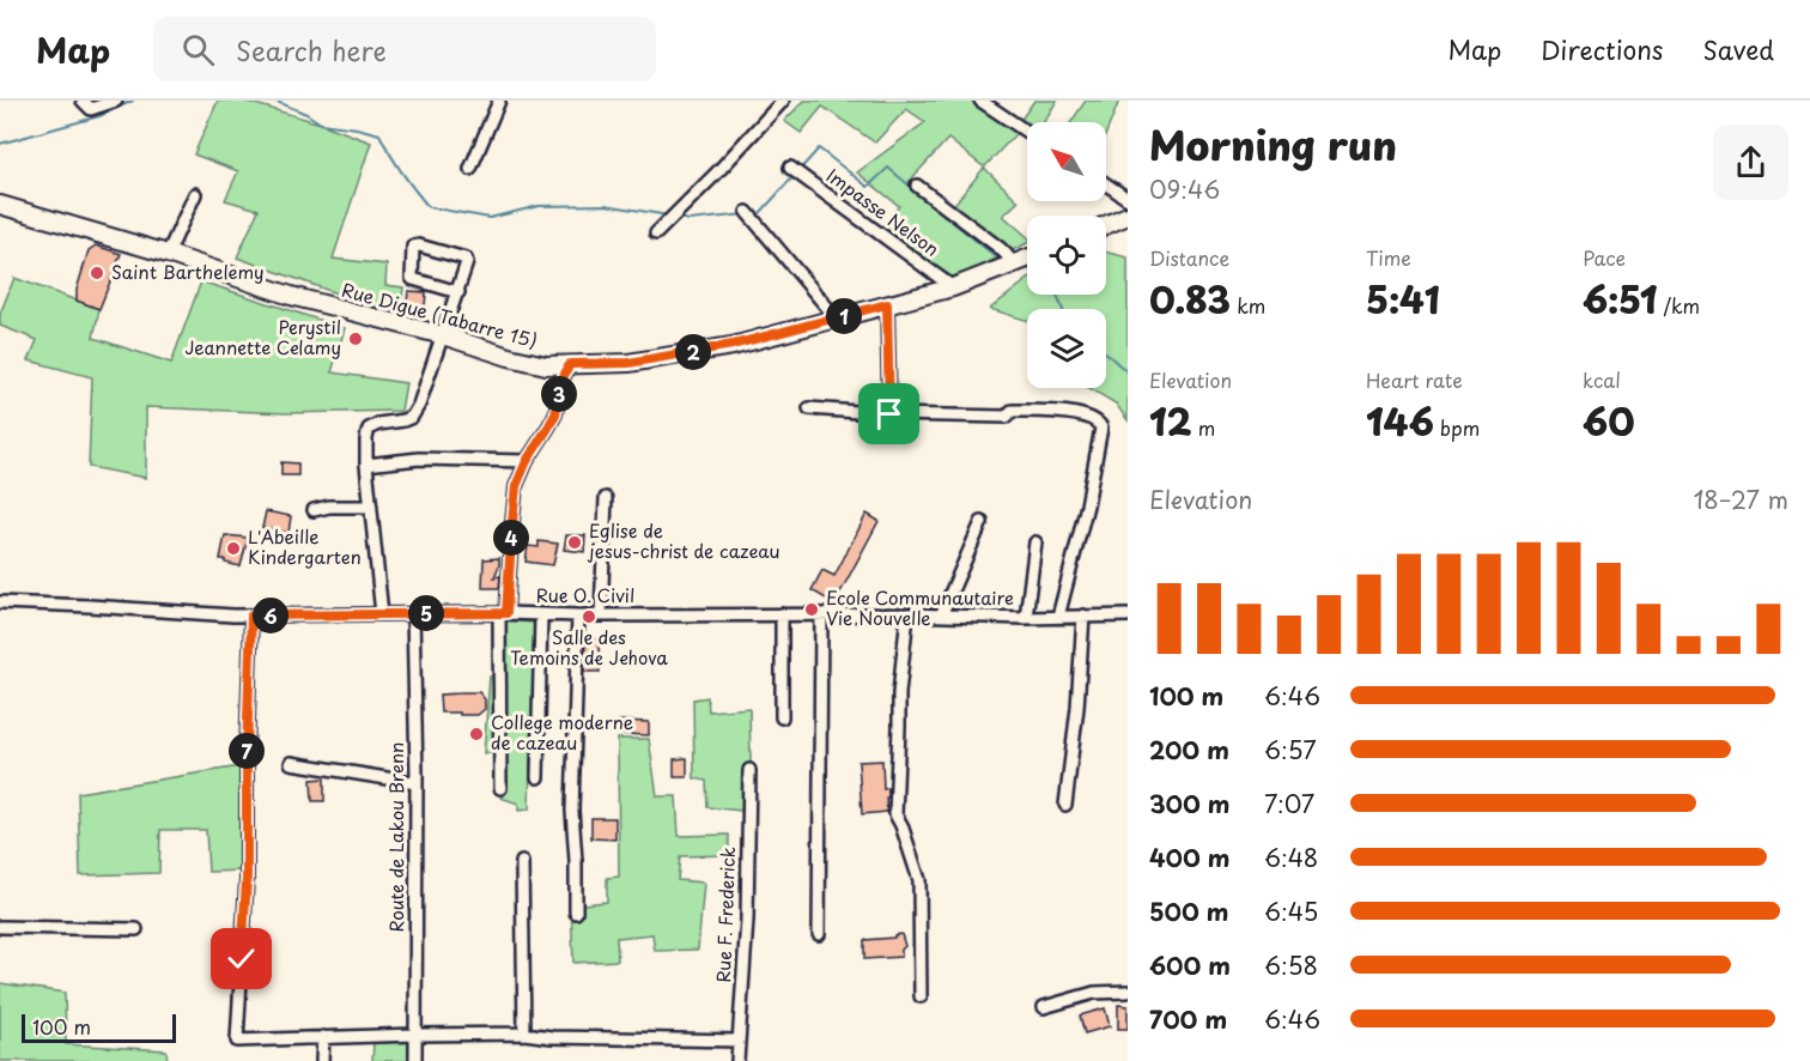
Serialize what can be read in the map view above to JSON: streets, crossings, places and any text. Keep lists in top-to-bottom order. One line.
{"streets":{"street":["Impasse Nelson","Rue Digue (Tabarre 15)","Rue O. Civil","Route de Lakou Brenn","Rue F. Frederick"]},"crossings":[["Impasse Nelson","Rue Digue (Tabarre 15)"],["Rue O. Civil","Route de Lakou Brenn"]],"places":["Saint Barthelemy","Perystil Jeannette Celamy","Eglise de jesus-christ de cazeau","L'Abeille Kindergarten","Ecole Communautaire Vie Nouvelle","Salle des Temoins de Jehova","College moderne de cazeau"],"scale_bar":"100 m","north":"top left","page":{"header":"Map","search":"Search here","nav":["Map","Directions","Saved"],"heading":["Morning run","09:46"],"stats":[["Distance","0.83 km"],["Time","5:41"],["Pace","6:51 /km"],["Elevation","12 m"],["Heart rate","146 bpm"],["kcal","60"]],"pins":["1","2","3","4","5","6","7"],"chart":["Elevation","18–27 m"],"list":[{"name":"100 m","note":"6:46"},{"name":"200 m","note":"6:57"},{"name":"300 m","note":"7:07"},{"name":"400 m","note":"6:48"},{"name":"500 m","note":"6:45"},{"name":"600 m","note":"6:58"},{"name":"700 m","note":"6:46"}],"scale":"100 m"}}
